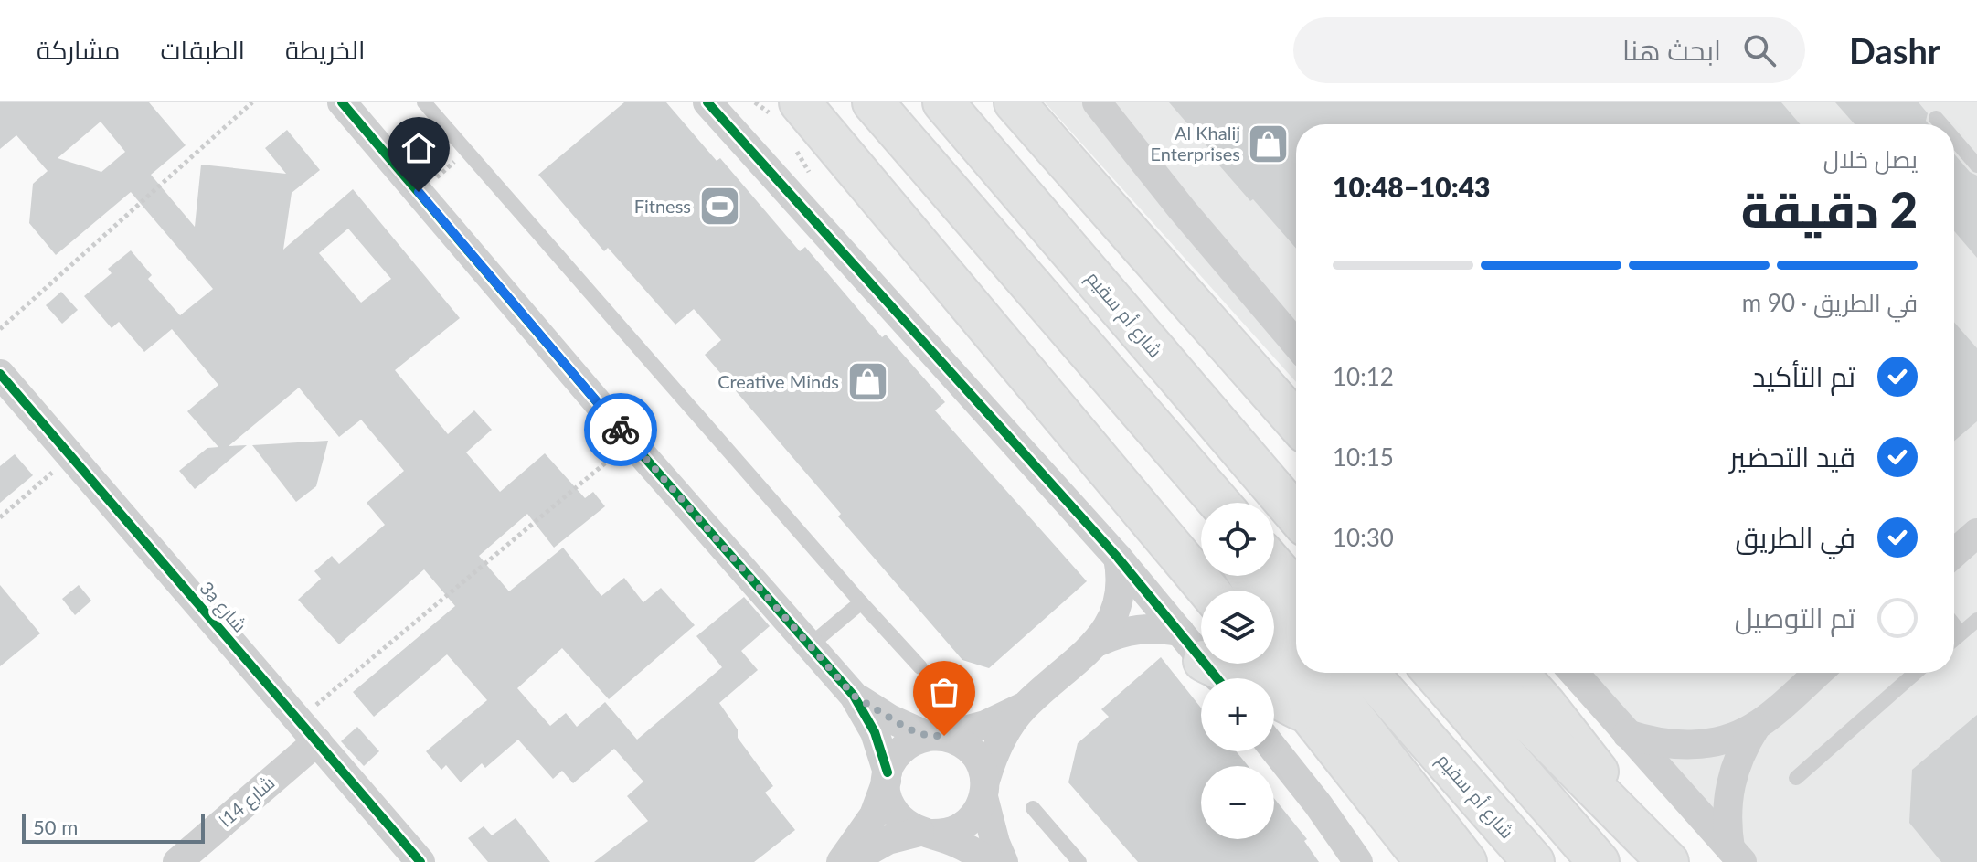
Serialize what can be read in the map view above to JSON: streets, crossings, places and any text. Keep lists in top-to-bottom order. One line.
{"streets":{"main road":["شارع أم سقيم"],"street":["3a شارع","شارع 14ا"]},"crossings":[["3a شارع","شارع 14ا"]],"places":{"shop":["Al Khalij Enterprises","Creative Minds"],"sports":["Fitness"]},"scale_bar":"50 m","page":{"header":"Dashr","search":"ابحث هنا","nav":["الخريطة","الطبقات","مشاركة"],"heading":["2 دقيقة","يصل خلال","10:43–10:48"],"bar":"في الطريق · 90 m","list":[["تم التأكيد","10:12"],["قيد التحضير","10:15"],["في الطريق","10:30"],"تم التوصيل"],"map_buttons":["+","−"],"scale":"50 m"}}
